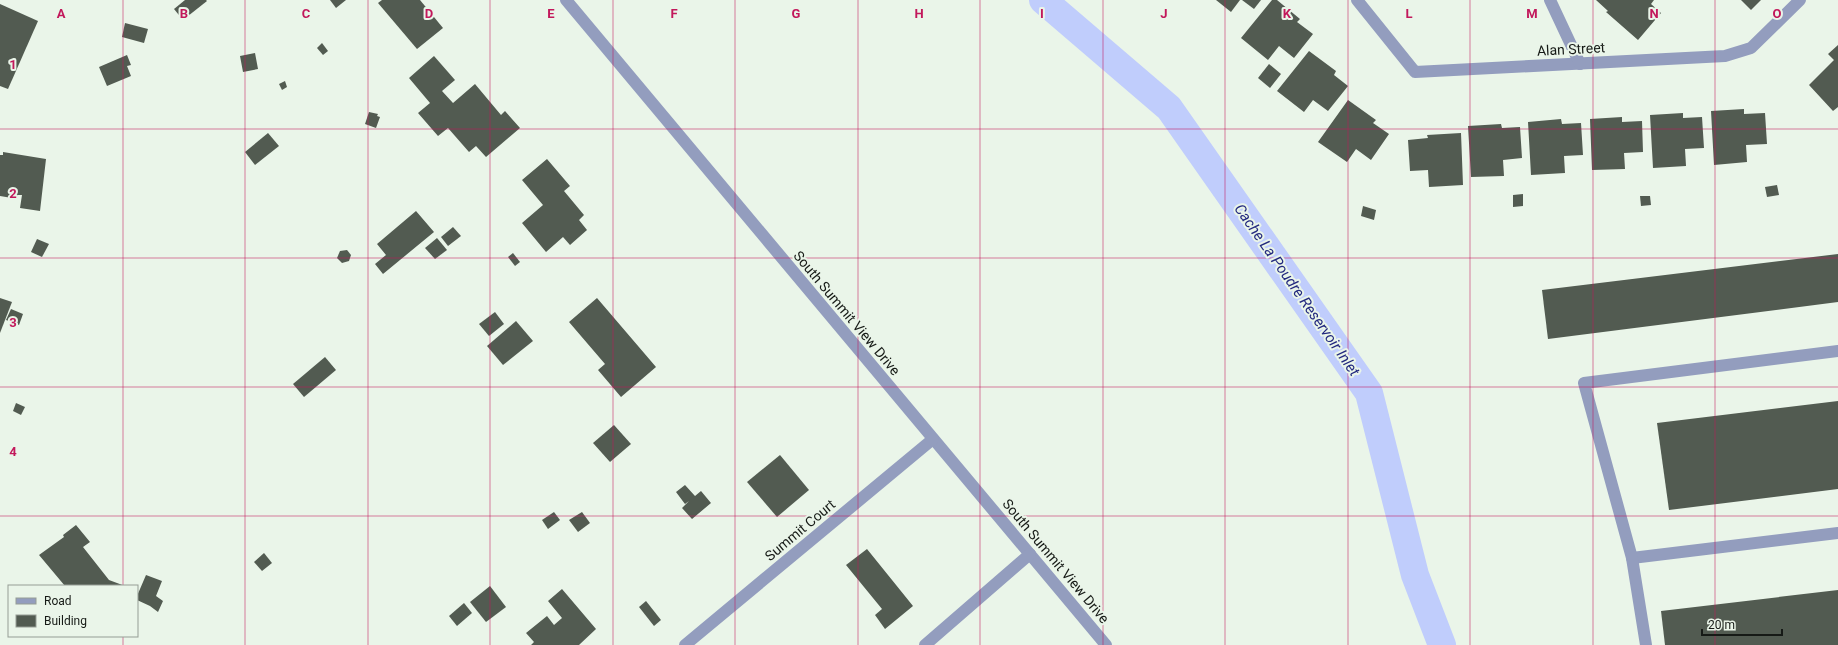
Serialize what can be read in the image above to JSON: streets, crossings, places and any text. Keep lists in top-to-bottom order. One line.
{"streets":{"street":["Alan Street","South Summit View Drive","Summit Court"]},"crossings":[["South Summit View Drive","Summit Court"]],"water":["Cache La Poudre Reservoir Inlet"],"legend":["Road","Building"],"scale_bar":"20 m","grid":{"columns":["A","B","C","D","E","F","G","H","I","J","K","L","M","N","O"],"rows":["1","2","3","4"]}}
